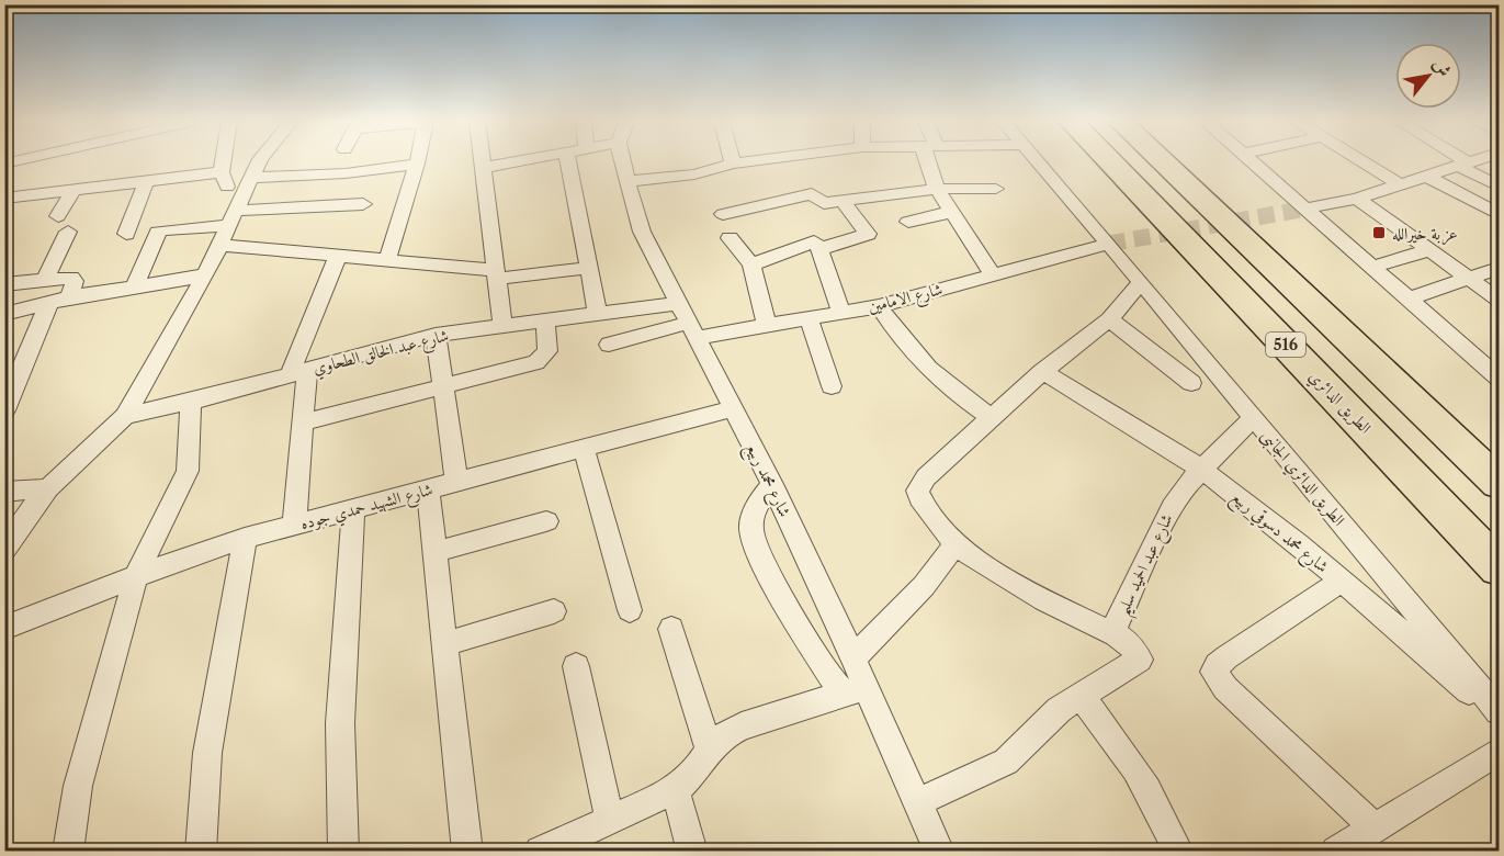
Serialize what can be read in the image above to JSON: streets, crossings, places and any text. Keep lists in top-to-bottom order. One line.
{"streets":{"highway":["516","الطريق الدائري"],"street":["شارع الامامين","شارع عبد الخالق الطحاوي","الطريق الدائري الجانبى","شارع محمد ربيع","شارع الشهيد حمدي جوده","شارع محمد دسوقي ربيع","شارع عبد الحميد سليم"]},"crossings":[["شارع الامامين","شارع عبد الخالق الطحاوي"],["شارع الامامين","الطريق الدائري الجانبى"],["شارع الامامين","شارع محمد ربيع"],["شارع عبد الخالق الطحاوي","شارع محمد ربيع"],["الطريق الدائري الجانبى","شارع عبد الحميد سليم"],["شارع محمد ربيع","شارع الشهيد حمدي جوده"],["شارع محمد دسوقي ربيع","شارع عبد الحميد سليم"]],"places":{"transit":["عزبة خيرالله"]},"north":"top right"}
